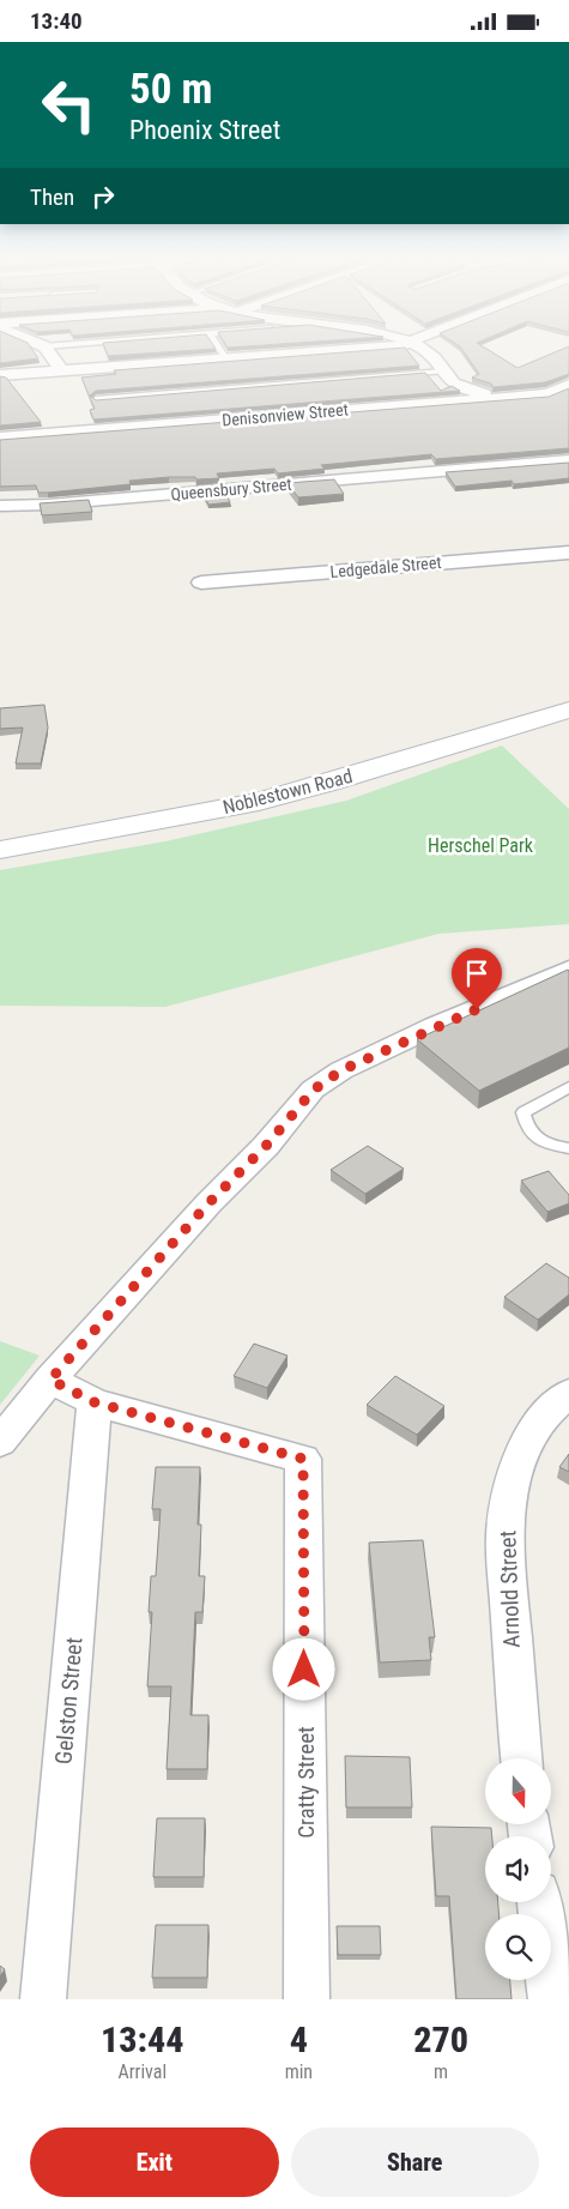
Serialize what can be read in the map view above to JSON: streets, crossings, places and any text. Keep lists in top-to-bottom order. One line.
{"streets":{"main road":["Noblestown Road"],"street":["Denisonview Street","Queensbury Street","Ledgedale Street","Arnold Street","Gelston Street","Cratty Street"]},"crossings":[["Gelston Street","Cratty Street"]],"parks":["Herschel Park"],"north":"bottom","page":{"status":"13:40","turn":["50 m","Phoenix Street"],"then":"Then","eta":["13:44","Arrival","4","min","270","m"],"buttons":["Exit","Share"]}}
